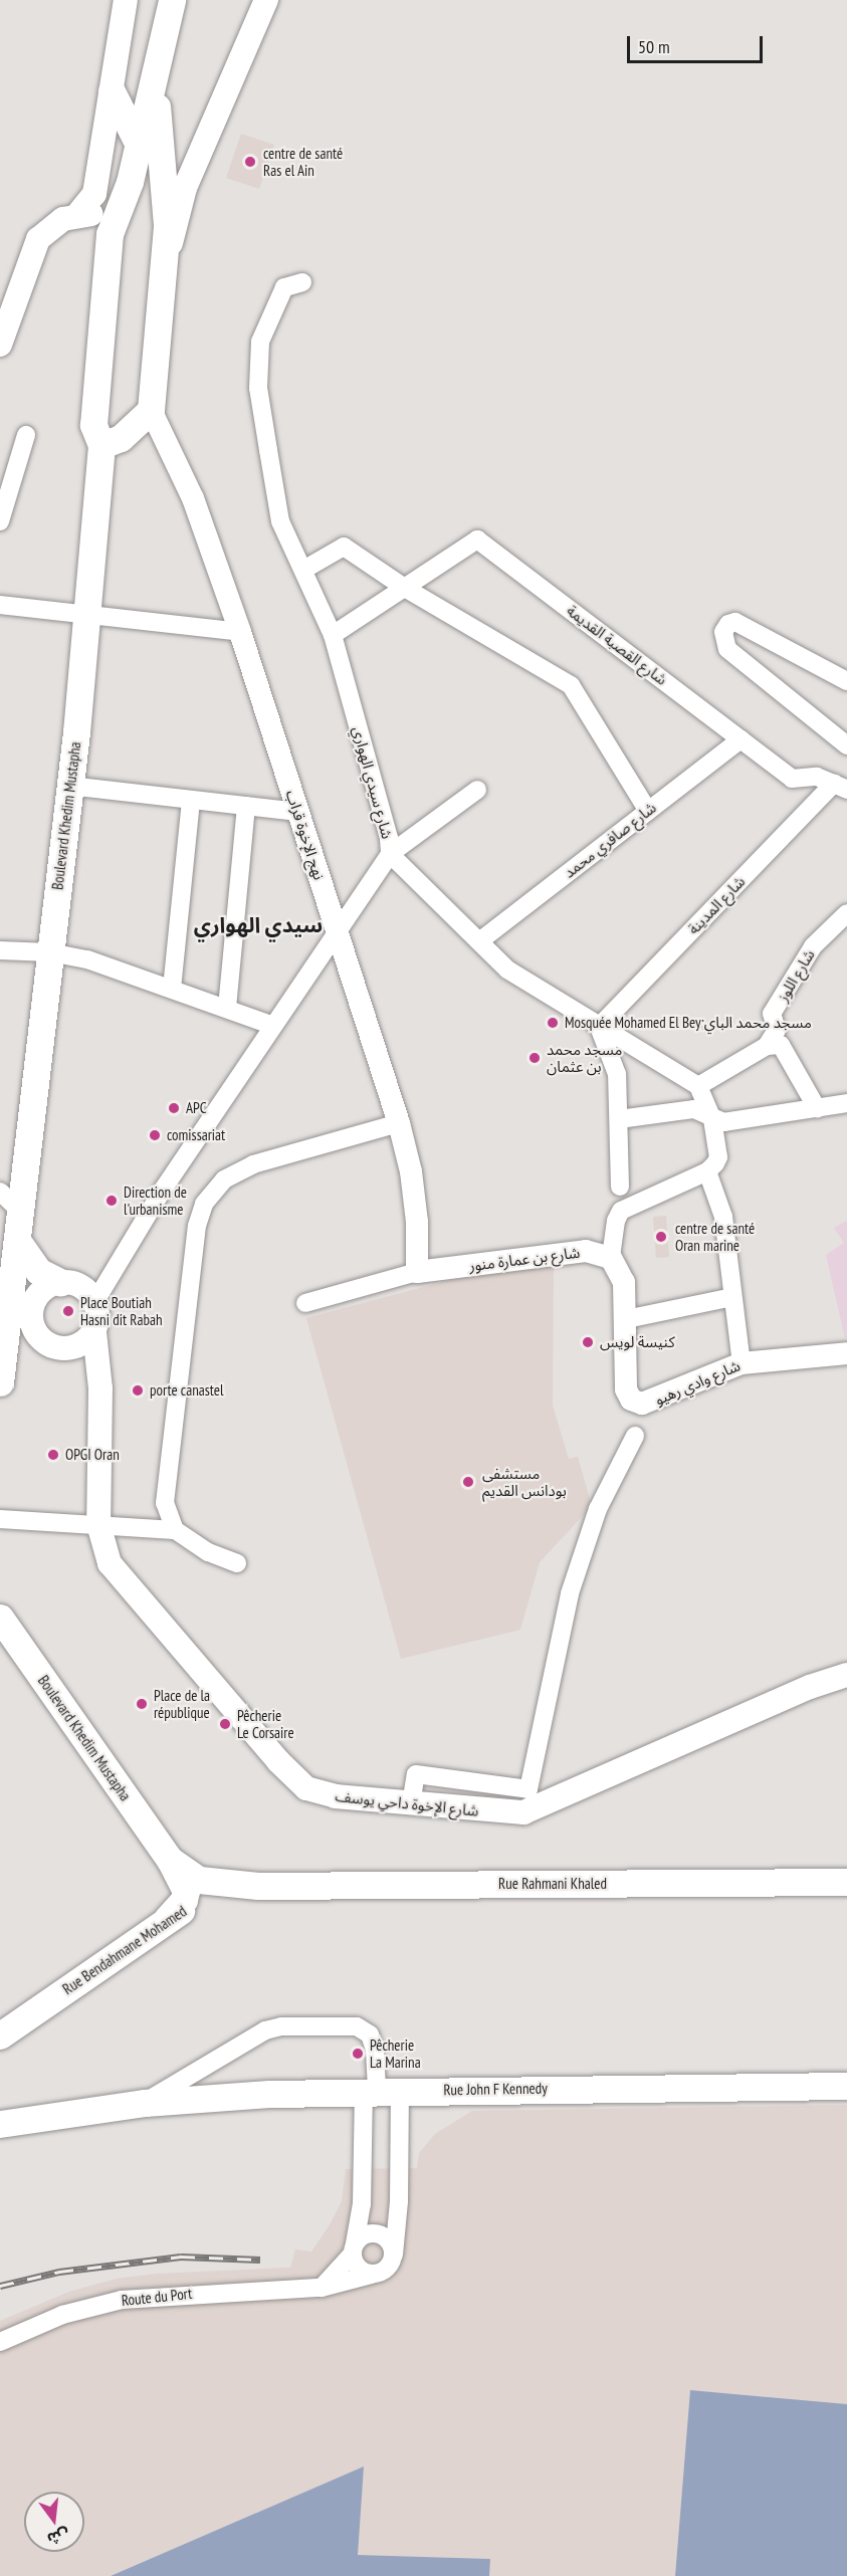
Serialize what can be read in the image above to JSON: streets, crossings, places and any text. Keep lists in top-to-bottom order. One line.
{"streets":{"main road":["Boulevard Khedim Mustapha","شارع الإخوة داحي يوسف","Rue Rahmani Khaled","Rue Bendahmane Mohamed","Rue John F Kennedy"],"street":["شارع القصبة القديمة","شارع سيدي الهواري","نهج الإخوة قراب","شارع صافري محمد","شارع المدينة","شارع اللوز","شارع بن عمارة منور","شارع وادي رهيو","Route du Port"]},"crossings":[["شارع القصبة القديمة","شارع سيدي الهواري"],["شارع القصبة القديمة","شارع صافري محمد"],["شارع القصبة القديمة","شارع المدينة"],["شارع سيدي الهواري","شارع صافري محمد"],["شارع سيدي الهواري","شارع المدينة"],["Boulevard Khedim Mustapha","شارع الإخوة داحي يوسف"],["نهج الإخوة قراب","شارع بن عمارة منور"],["Rue Rahmani Khaled","Rue Bendahmane Mohamed"]],"districts":["سيدي الهواري"],"places":["centre de santé Ras el Ain","Mosquée Mohamed El Bey;مسجد محمد الباي","مسجد محمد بن عثمان","APC","comissariat","Direction de l'urbanisme","centre de santé Oran marine","Place Boutiah Hasni dit Rabah","كنيسة لويس","porte canastel","OPGI Oran","مستشفى بودانس القديم","Place de la république","Pêcherie Le Corsaire","Pêcherie La Marina"],"scale_bar":"50 m","north":"bottom"}
